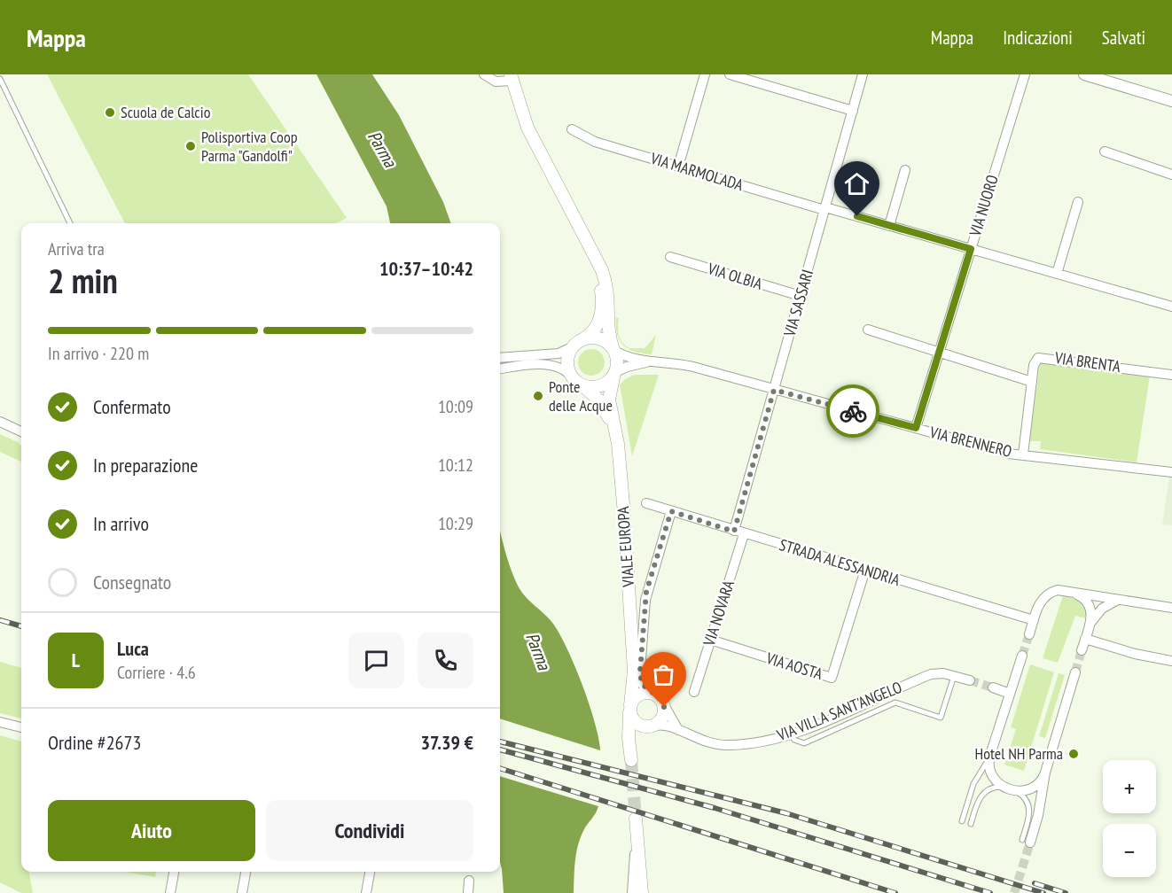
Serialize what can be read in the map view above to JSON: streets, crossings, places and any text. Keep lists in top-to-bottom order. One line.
{"streets":{"main road":["VIALE EUROPA"],"street":["VIA MARMOLADA","VIA NUORO","VIA OLBIA","VIA SASSARI","VIA BRENTA","VIA BRENNERO","STRADA ALESSANDRIA","VIA NOVARA","VIA AOSTA","VIA VILLA SANT'ANGELO"]},"crossings":[["VIA MARMOLADA","VIA NUORO"],["VIA MARMOLADA","VIA SASSARI"],["VIA NUORO","VIA BRENNERO"],["VIA OLBIA","VIA SASSARI"],["VIA SASSARI","VIA BRENNERO"],["VIA SASSARI","STRADA ALESSANDRIA"],["VIA SASSARI","VIA NOVARA"],["VIA BRENTA","VIA BRENNERO"],["VIA BRENNERO","VIALE EUROPA"],["VIALE EUROPA","VIA VILLA SANT'ANGELO"],["STRADA ALESSANDRIA","VIA NOVARA"],["STRADA ALESSANDRIA","VIA AOSTA"],["VIA NOVARA","VIA AOSTA"]],"water":["Parma"],"places":["Scuola de Calcio","Polisportiva Coop Parma \"Gandolfi\"","Ponte delle Acque","Hotel NH Parma"],"page":{"header":"Mappa","nav":["Mappa","Indicazioni","Salvati"],"heading":["2 min","Arriva tra","10:37–10:42"],"panel":["Luca","Corriere · 4.6","Ordine #2673","37.39 €"],"bar":"In arrivo · 220 m","list":[["Confermato","10:09"],["In preparazione","10:12"],["In arrivo","10:29"],"Consegnato"],"round":"L","map_buttons":["+","−"],"buttons":["Aiuto","Condividi"]}}
